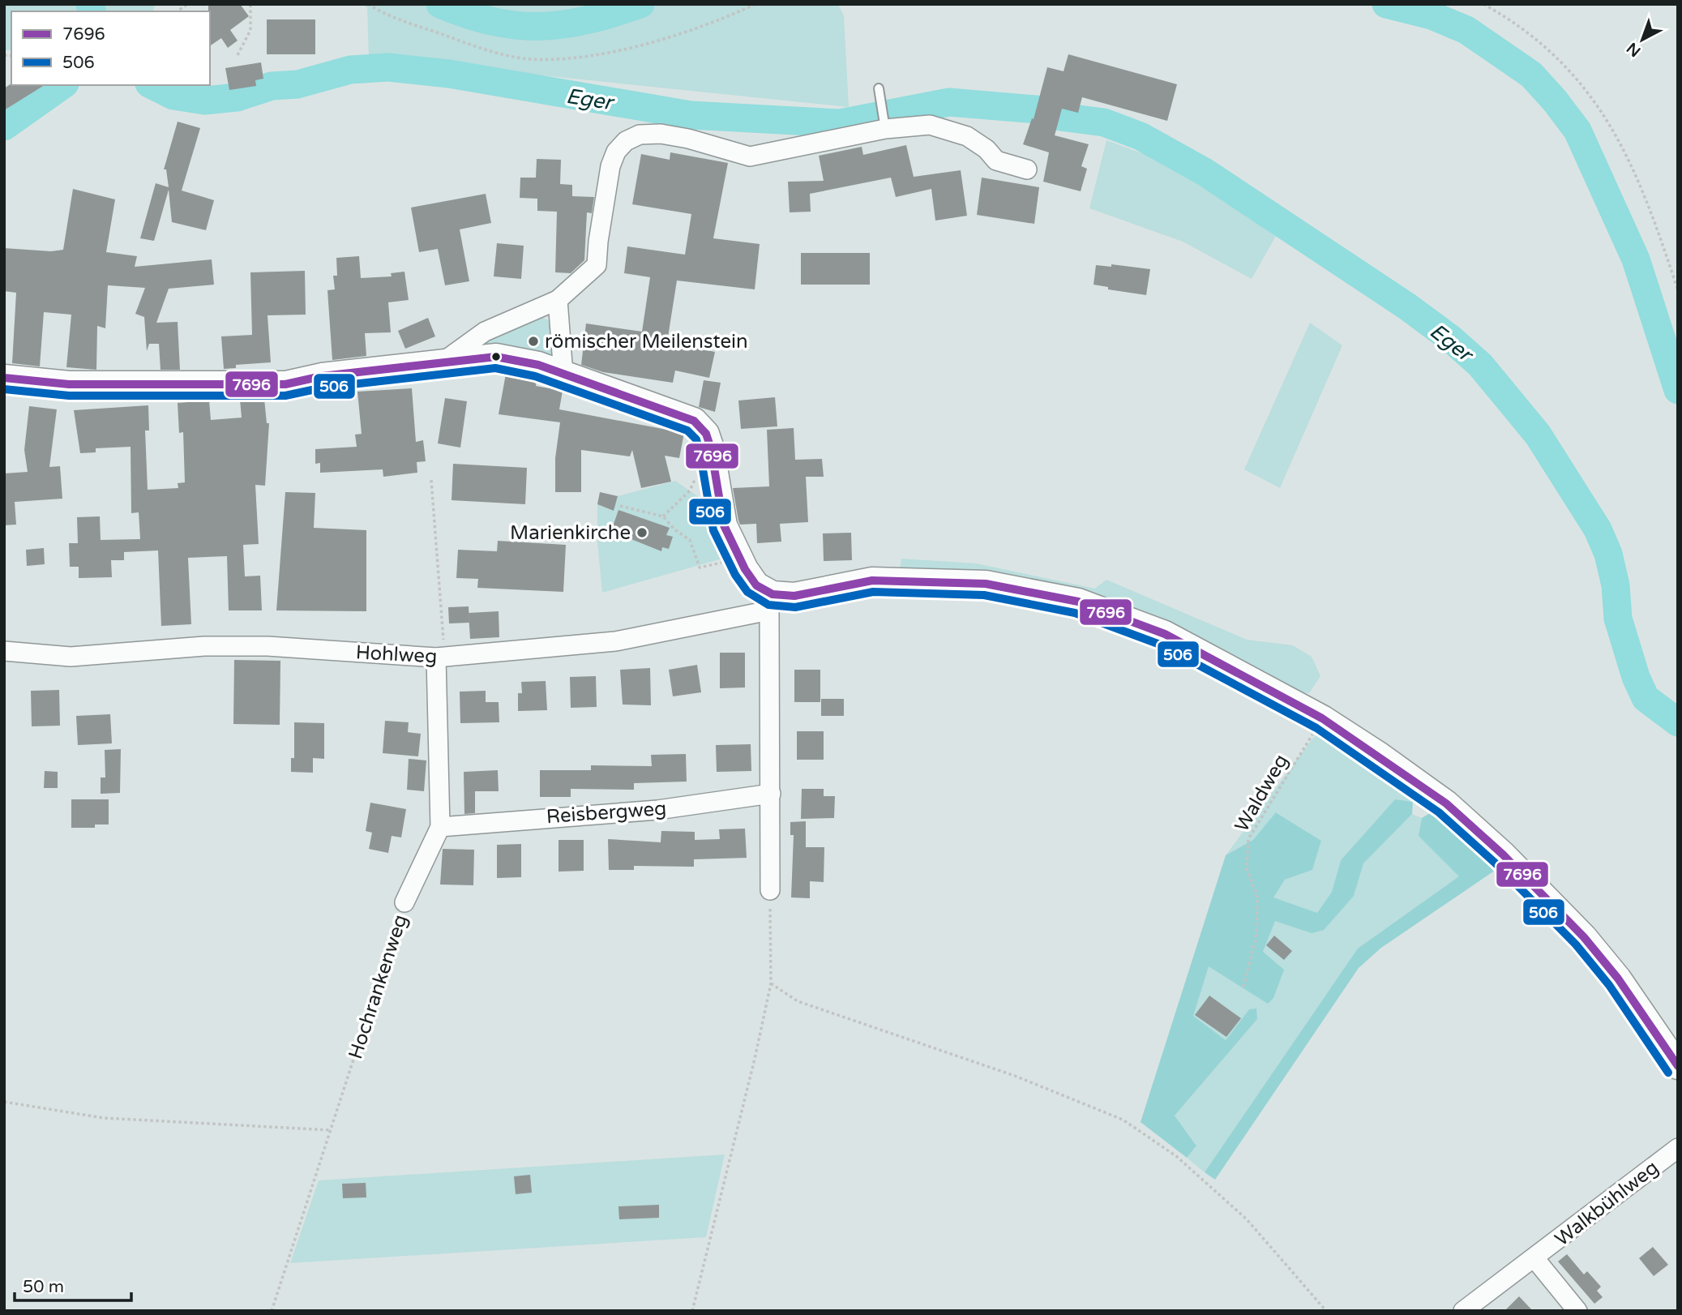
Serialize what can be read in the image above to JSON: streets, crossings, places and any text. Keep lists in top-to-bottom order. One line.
{"streets":{"street":["Hohlweg","Reisbergweg","Hochrankenweg","Walkbühlweg"],"path":["Waldweg"]},"crossings":[["Hohlweg","Hochrankenweg"],["Reisbergweg","Hochrankenweg"]],"water":["Eger"],"places":["römischer Meilenstein","Marienkirche"],"lines":["transit line 7696","transit line 506"],"legend":["7696","506"],"scale_bar":"50 m","north":"bottom left"}
